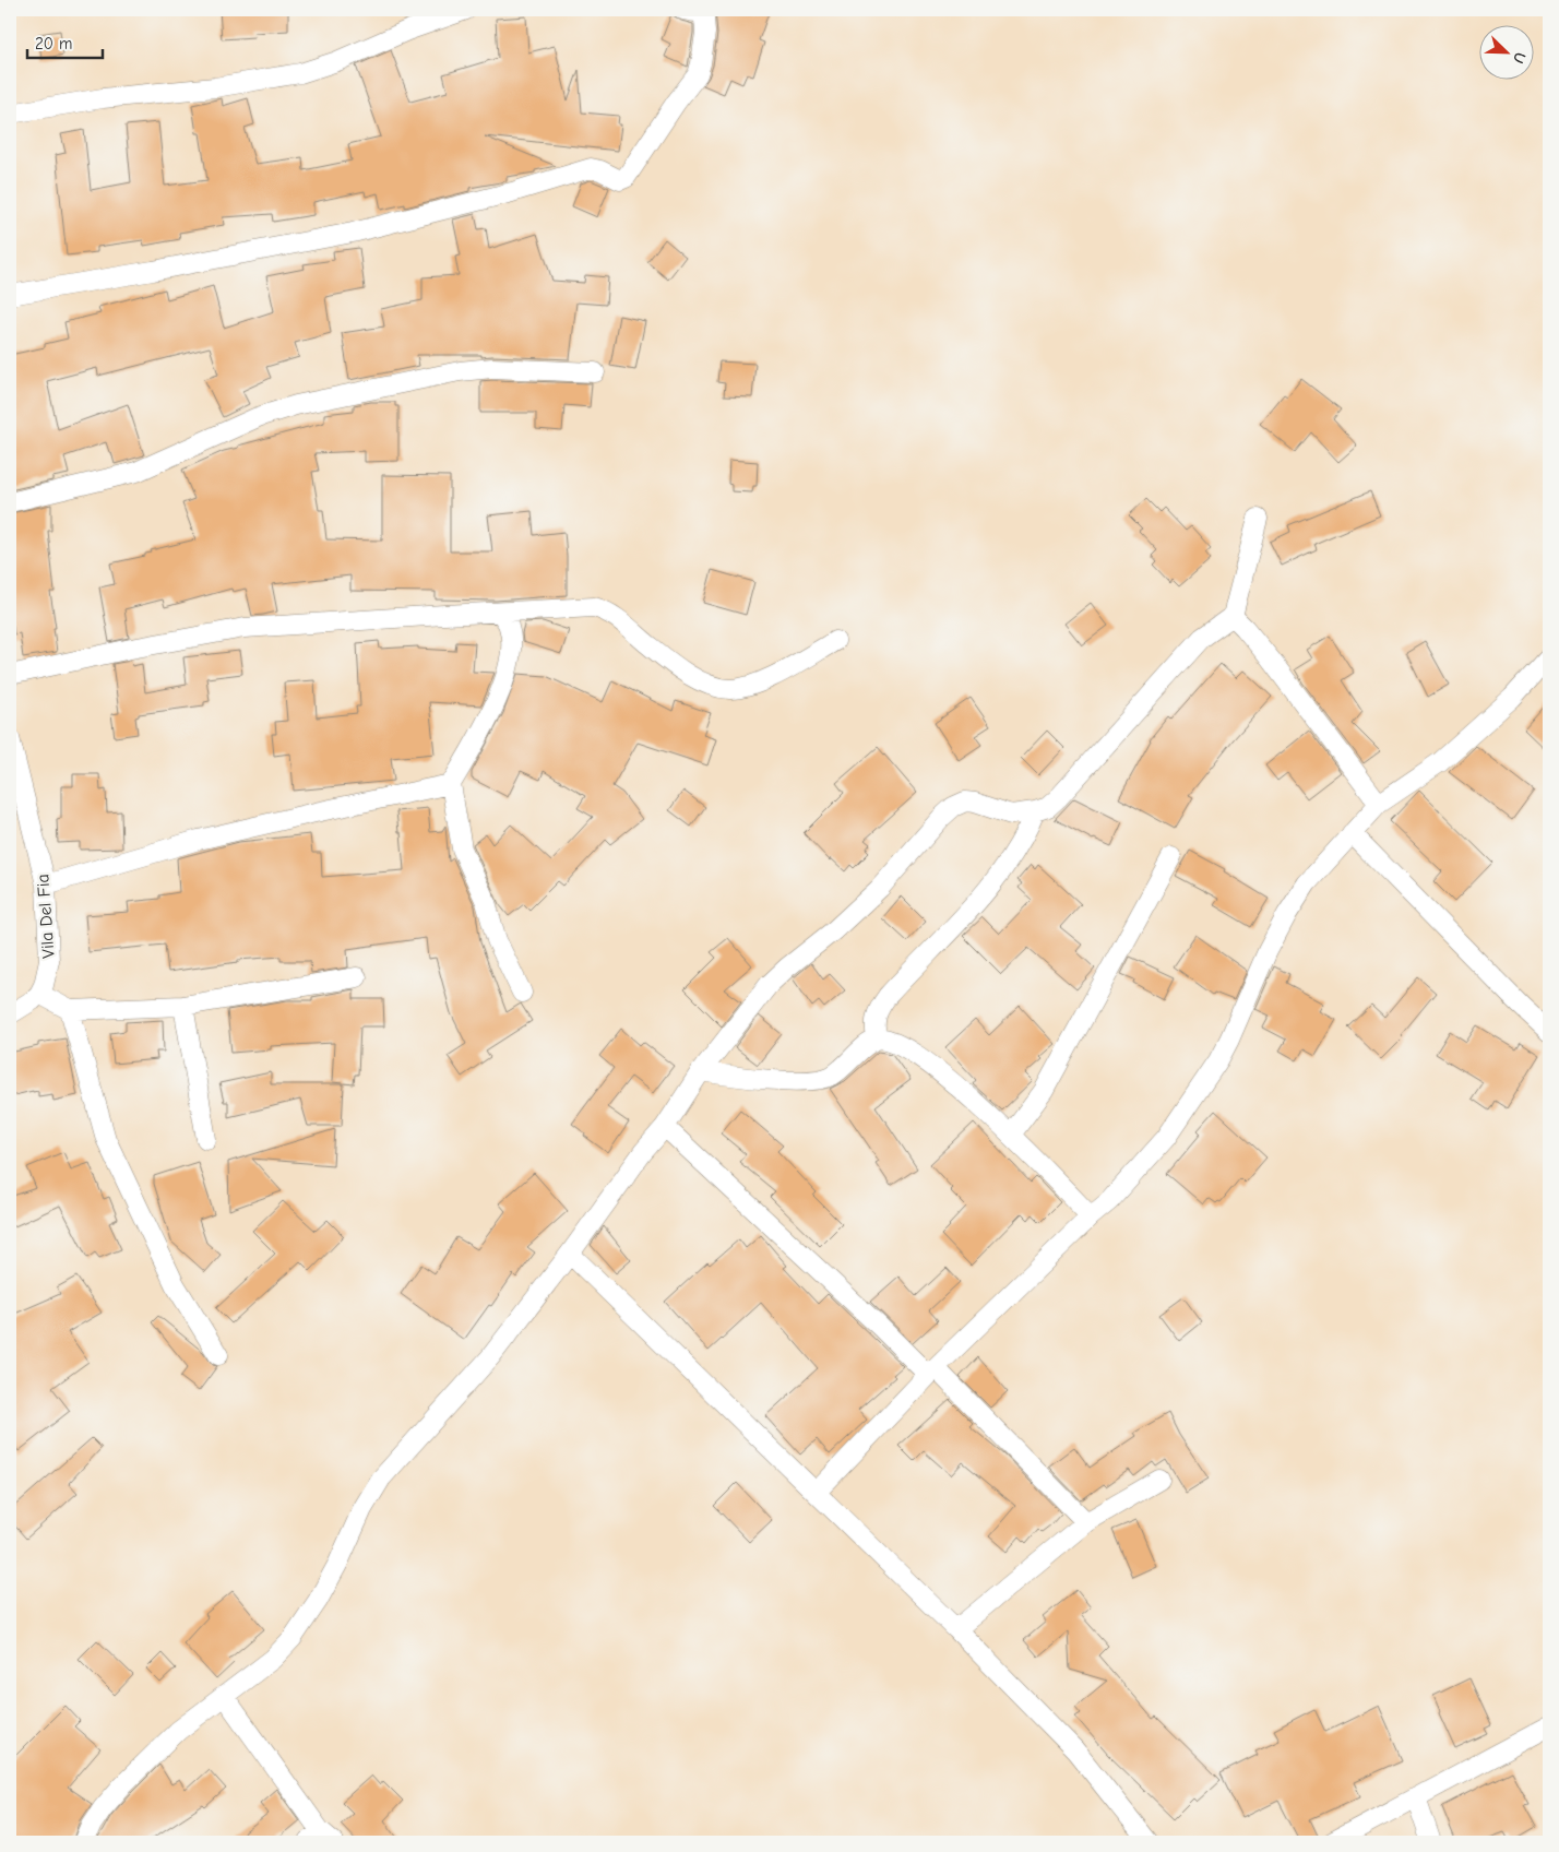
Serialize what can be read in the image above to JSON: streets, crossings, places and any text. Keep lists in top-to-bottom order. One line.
{"streets":{"street":["Vila Del Fia"]},"scale_bar":"20 m","north":"bottom right"}
